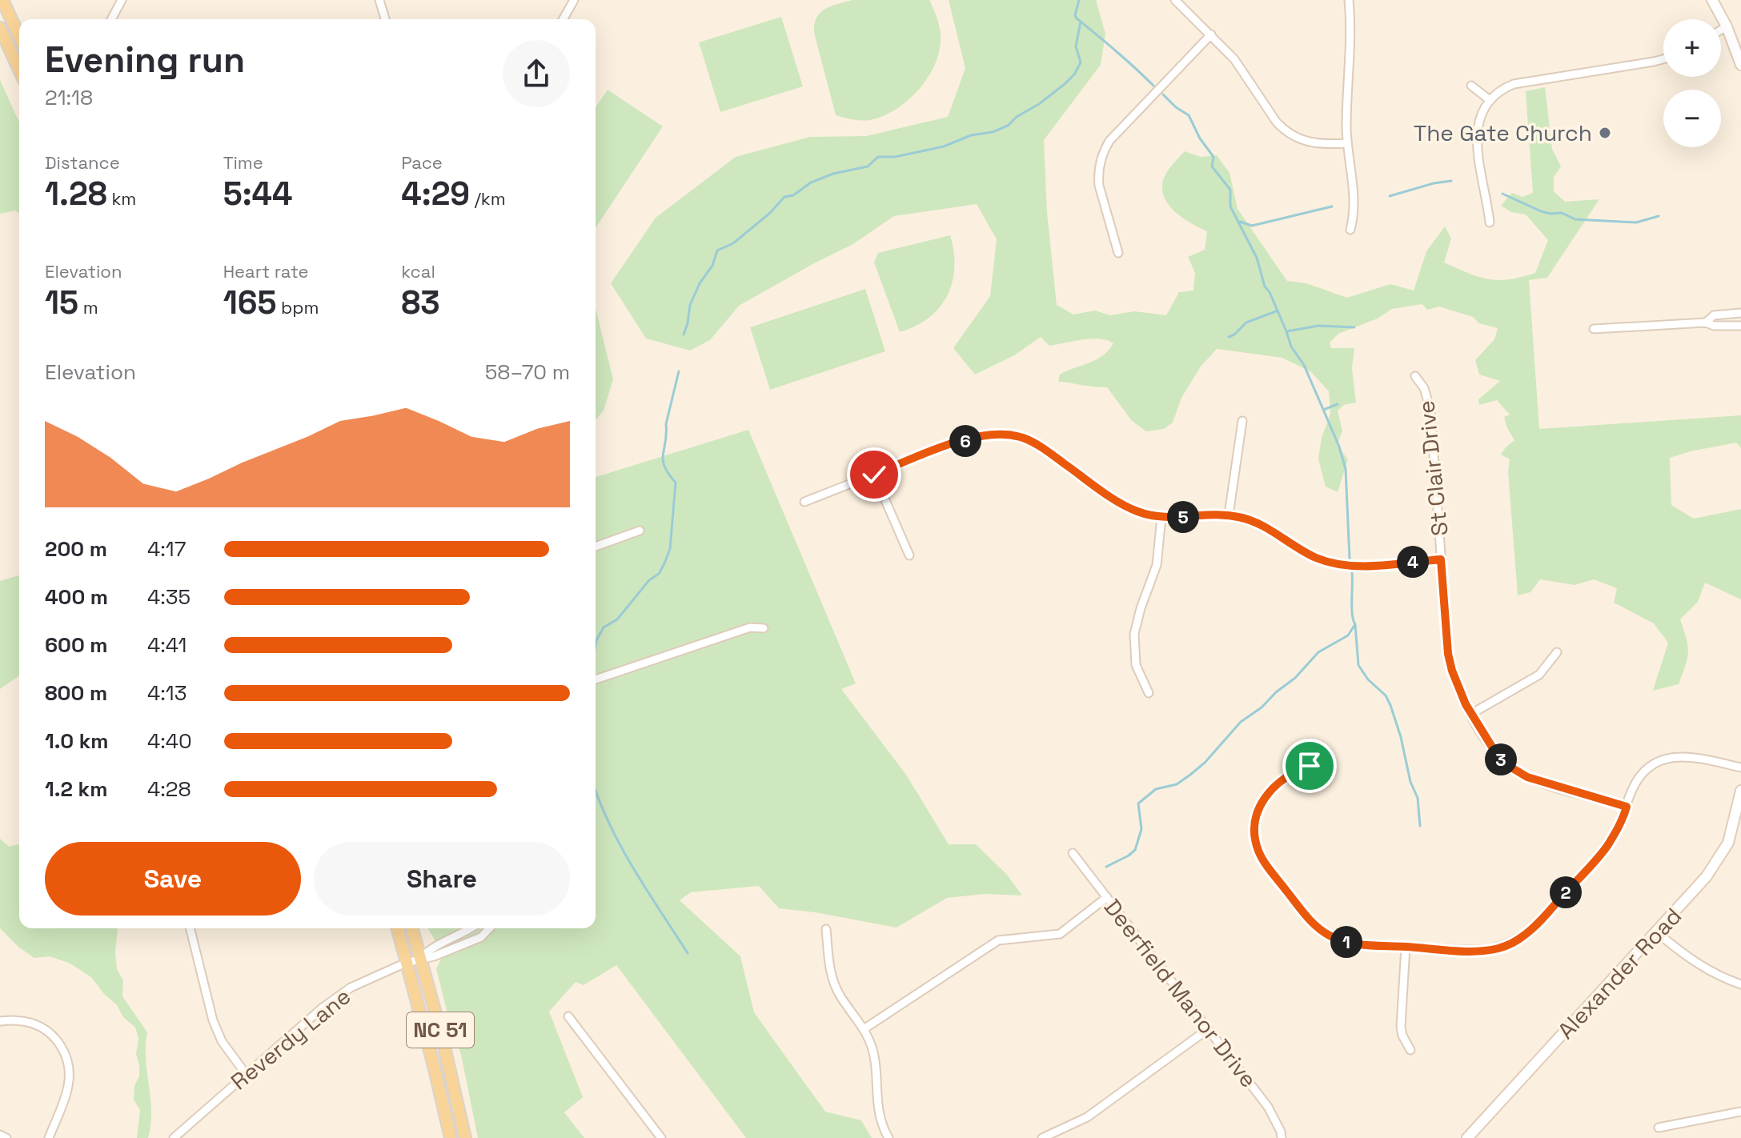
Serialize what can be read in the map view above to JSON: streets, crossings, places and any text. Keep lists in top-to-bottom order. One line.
{"streets":{"main road":["NC 51"],"street":["St Clair Drive","Alexander Road","Deerfield Manor Drive","Reverdy Lane"]},"crossings":[["NC 51","Reverdy Lane"]],"places":["The Gate Church"],"page":{"map_buttons":["+","−"],"heading":["Evening run","21:18"],"stats":[["Distance","1.28 km"],["Time","5:44"],["Pace","4:29 /km"],["Elevation","15 m"],["Heart rate","165 bpm"],["kcal","83"]],"chart":["Elevation","58–70 m"],"pins":["6","5","4","3","2","1"],"list":[{"name":"200 m","note":"4:17"},{"name":"400 m","note":"4:35"},{"name":"600 m","note":"4:41"},{"name":"800 m","note":"4:13"},{"name":"1.0 km","note":"4:40"},{"name":"1.2 km","note":"4:28"}],"buttons":["Save","Share"]}}
